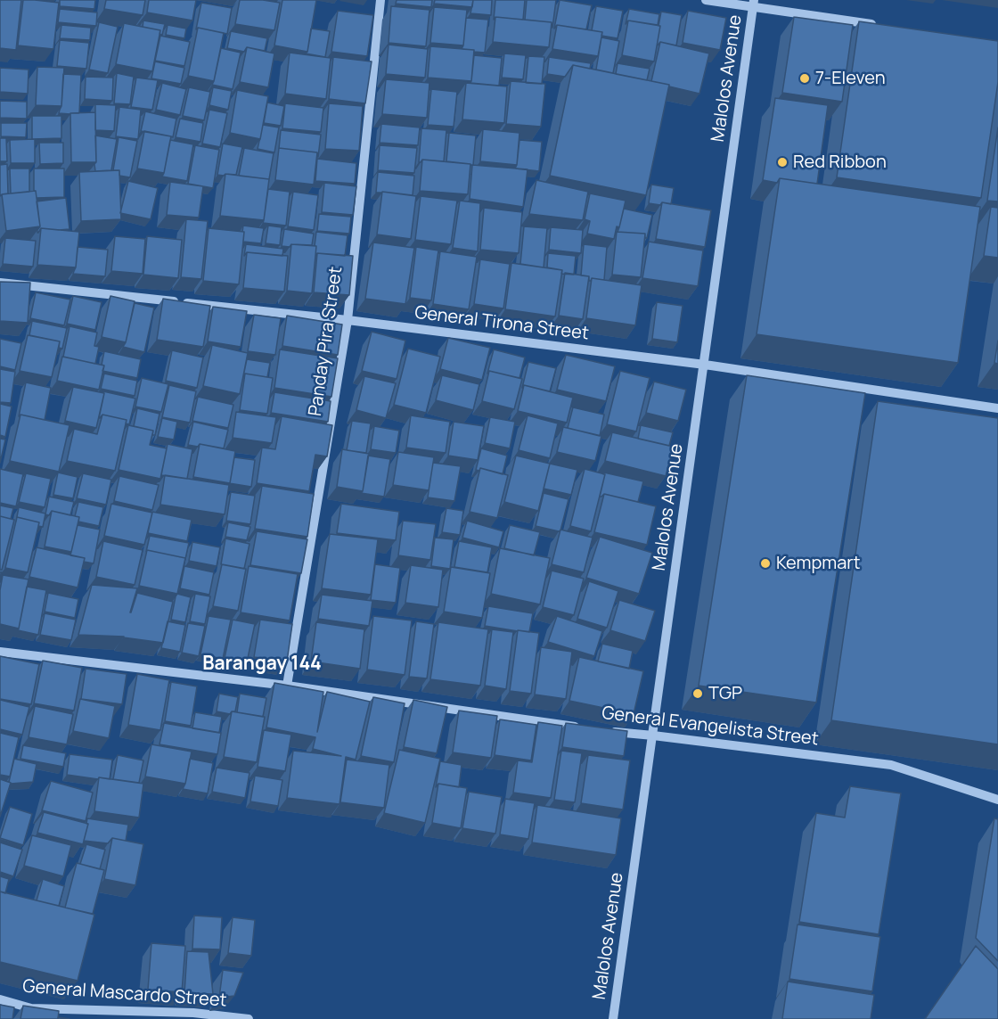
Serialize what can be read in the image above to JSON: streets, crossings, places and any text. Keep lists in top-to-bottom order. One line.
{"streets":{"street":["Malolos Avenue","General Tirona Street","Panday Pira Street","General Evangelista Street","General Mascardo Street"]},"crossings":[["Malolos Avenue","General Tirona Street"],["Malolos Avenue","General Evangelista Street"],["General Tirona Street","Panday Pira Street"],["Panday Pira Street","General Evangelista Street"]],"districts":["Barangay 144"],"places":["7-Eleven","Red Ribbon","Kempmart","TGP"]}
